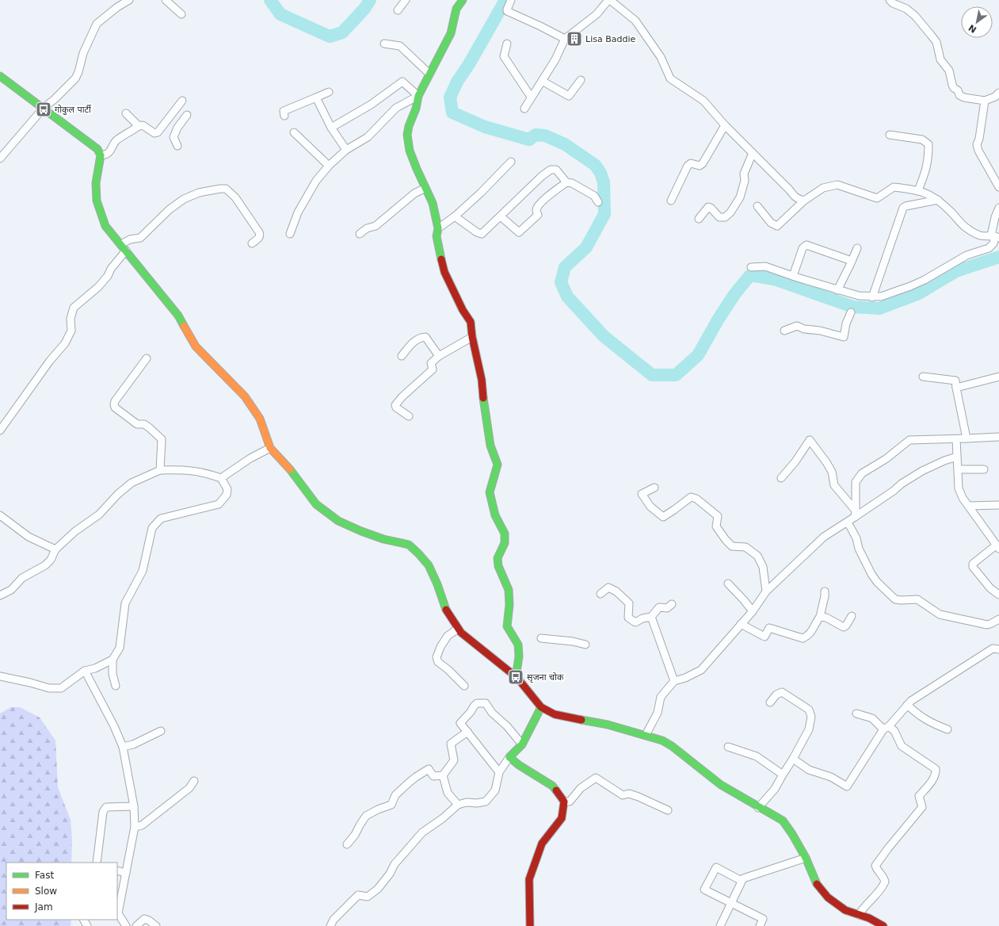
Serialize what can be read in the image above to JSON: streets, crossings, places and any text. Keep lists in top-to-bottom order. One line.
{"places":{"building":["Lisa Baddie"],"bus stop":["गोकुल पार्टी","सृजना चोक"]},"legend":["Fast","Slow","Jam"],"north":"bottom left"}
